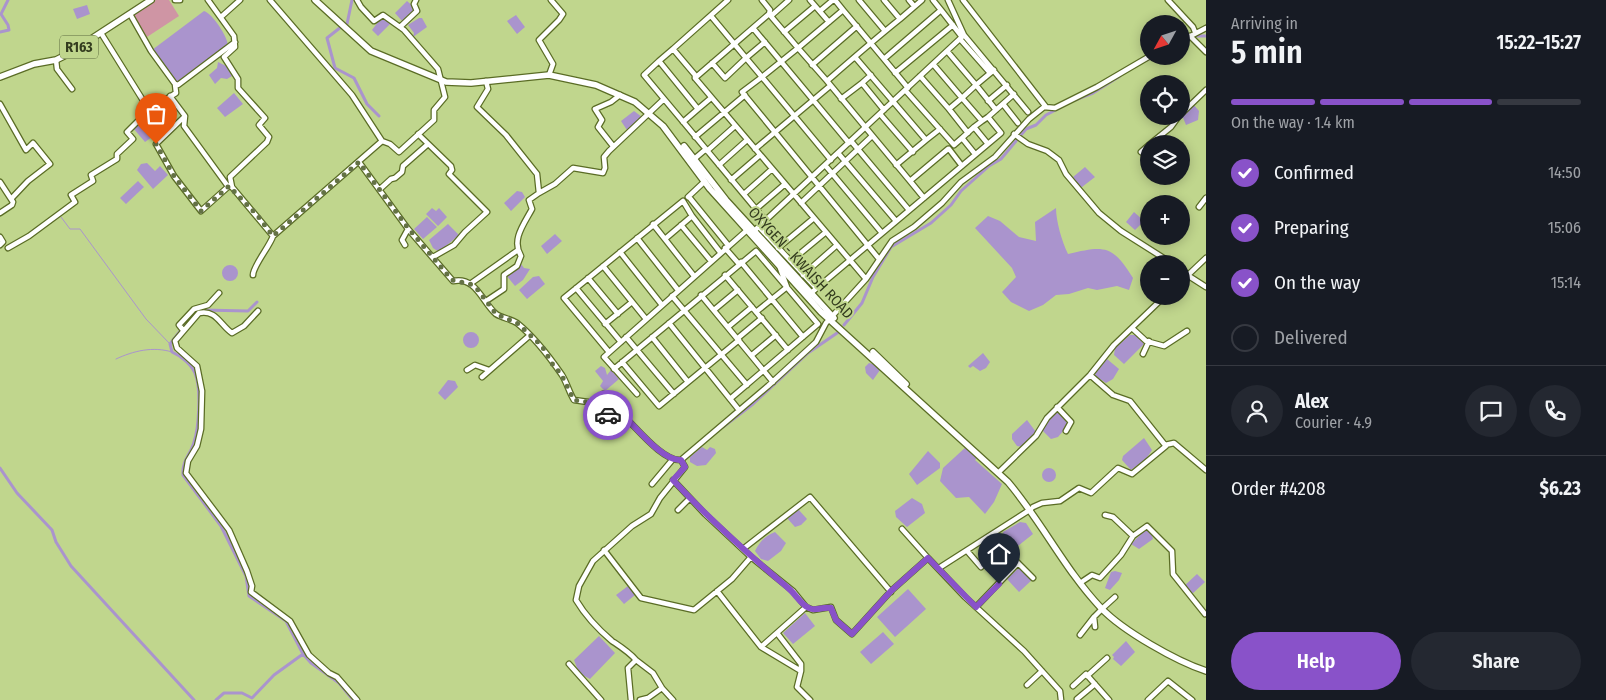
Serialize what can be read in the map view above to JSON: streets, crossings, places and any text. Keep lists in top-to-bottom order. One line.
{"streets":{"main road":["R163","OXYGEN - KWAISH ROAD"]},"north":"bottom left","page":{"heading":["5 min","Arriving in","15:22–15:27"],"panel":["Alex","Courier · 4.9","Order #4208","$6.23"],"map_buttons":["+","−"],"bar":"On the way · 1.4 km","list":[["Confirmed","14:50"],["Preparing","15:06"],["On the way","15:14"],"Delivered"],"buttons":["Help","Share"]}}
